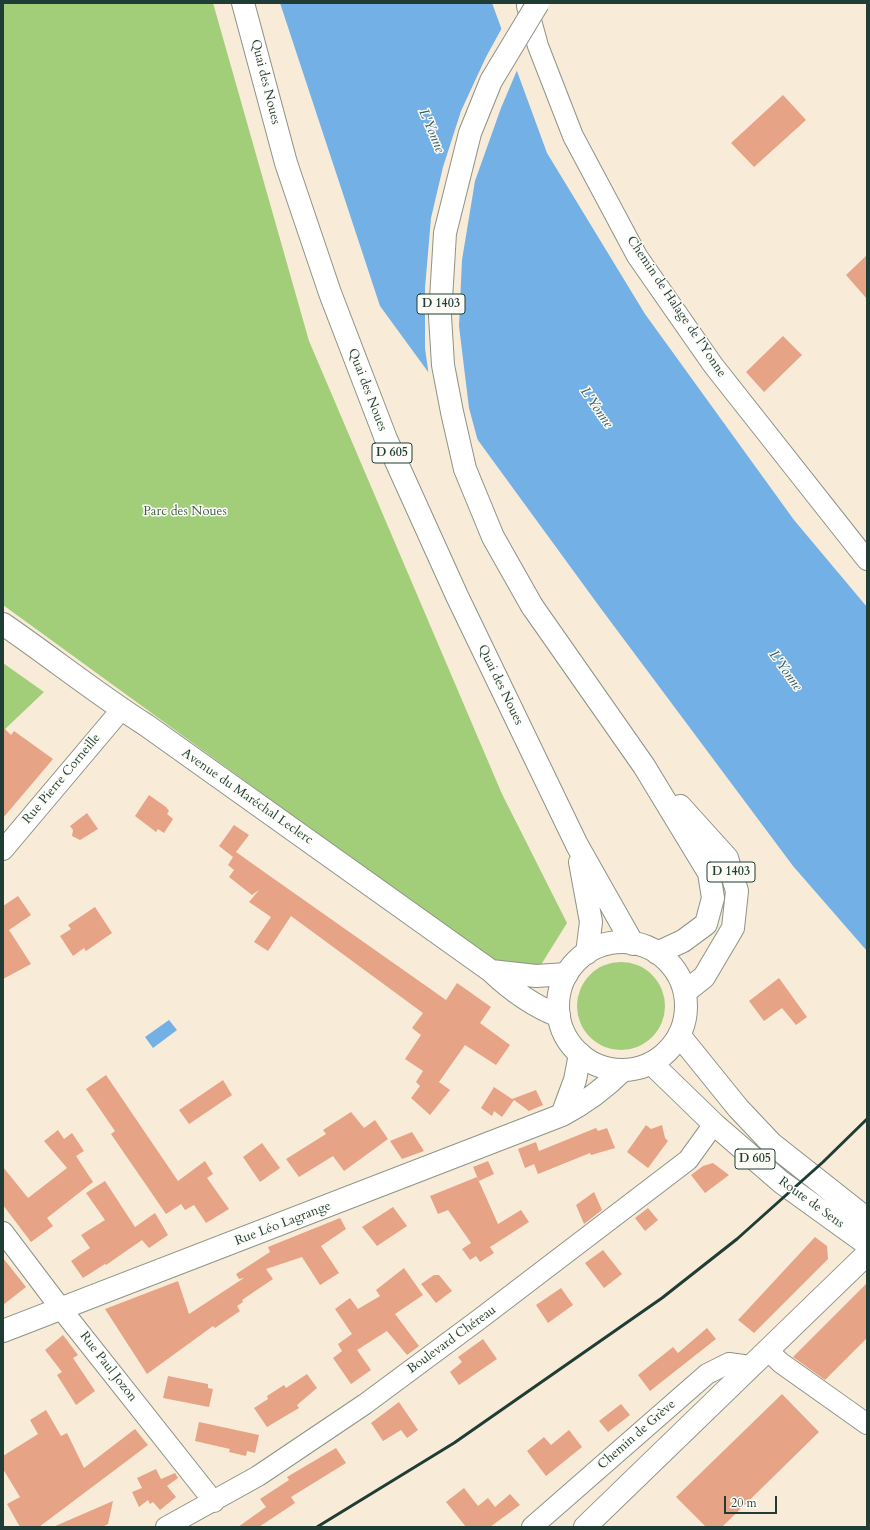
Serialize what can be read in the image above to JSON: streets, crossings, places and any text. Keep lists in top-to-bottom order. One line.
{"streets":{"main road":["Quai des Noues","D 1403","D 605","Avenue du Maréchal Leclerc","Route de Sens","Rue Léo Lagrange","Chemin de Grève"],"street":["Chemin de Halage de l'Yonne","Rue Pierre Corneille","Boulevard Chéreau","Rue Paul Jozon"]},"crossings":[["Quai des Noues","D 605"],["D 1403","D 605"],["D 1403","Route de Sens"],["D 1403","Rue Léo Lagrange"],["D 605","Route de Sens"],["D 605","Rue Léo Lagrange"],["Rue Pierre Corneille","Avenue du Maréchal Leclerc"],["Route de Sens","Rue Léo Lagrange"],["Route de Sens","Boulevard Chéreau"],["Rue Léo Lagrange","Rue Paul Jozon"],["Boulevard Chéreau","Rue Paul Jozon"]],"water":["L'Yonne"],"parks":["Parc des Noues"],"scale_bar":"20 m"}
